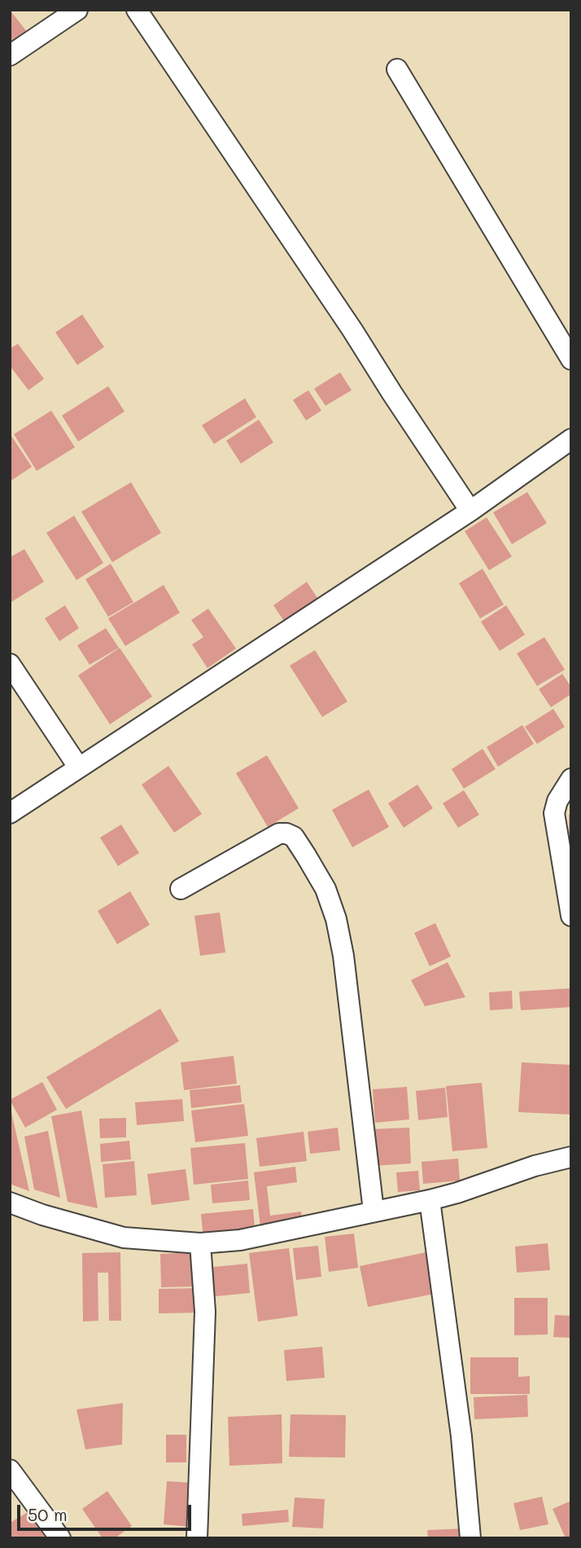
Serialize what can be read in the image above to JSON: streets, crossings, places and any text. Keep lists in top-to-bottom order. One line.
{"scale_bar":"50 m"}
